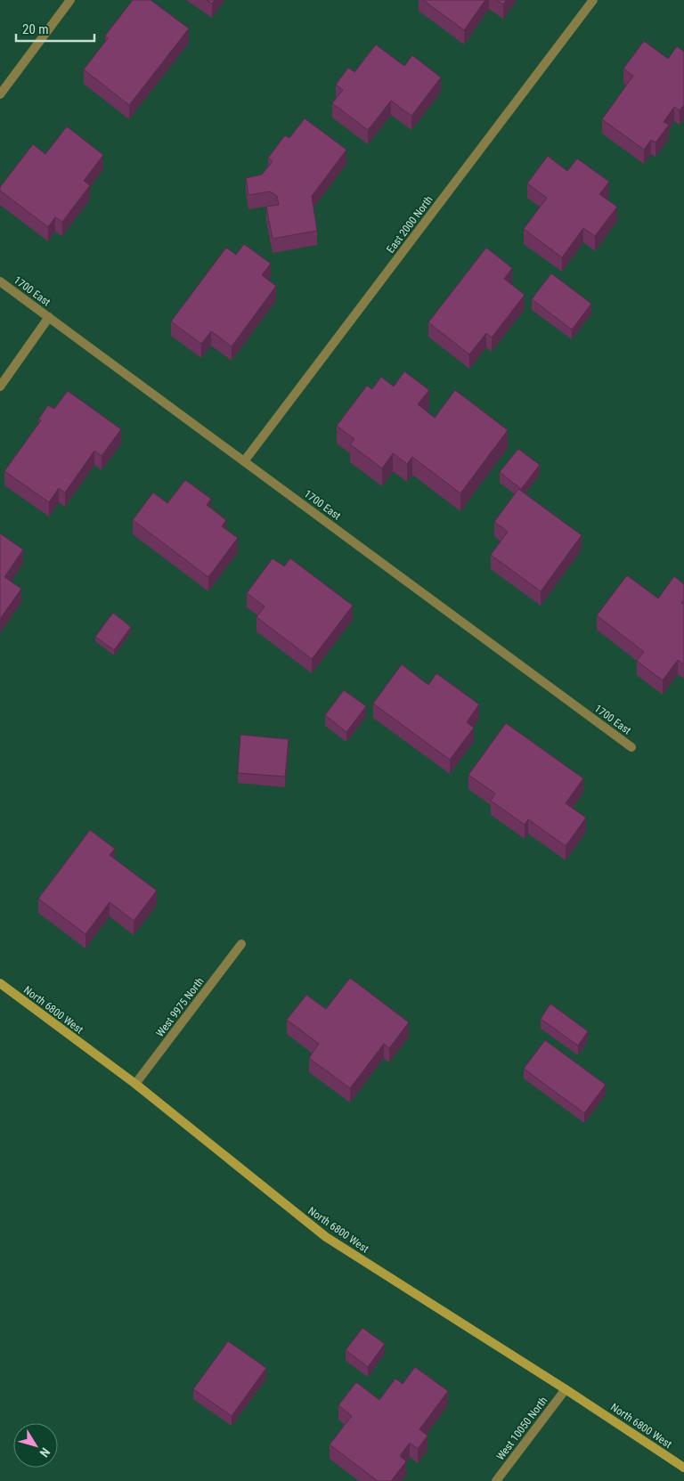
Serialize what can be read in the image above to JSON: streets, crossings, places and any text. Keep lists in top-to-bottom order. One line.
{"streets":{"street":["East 2000 North","1700 East","West 9975 North","North 6800 West","West 10050 North"]},"crossings":[["East 2000 North","1700 East"],["West 9975 North","North 6800 West"],["North 6800 West","West 10050 North"]],"scale_bar":"20 m","north":"bottom right"}
